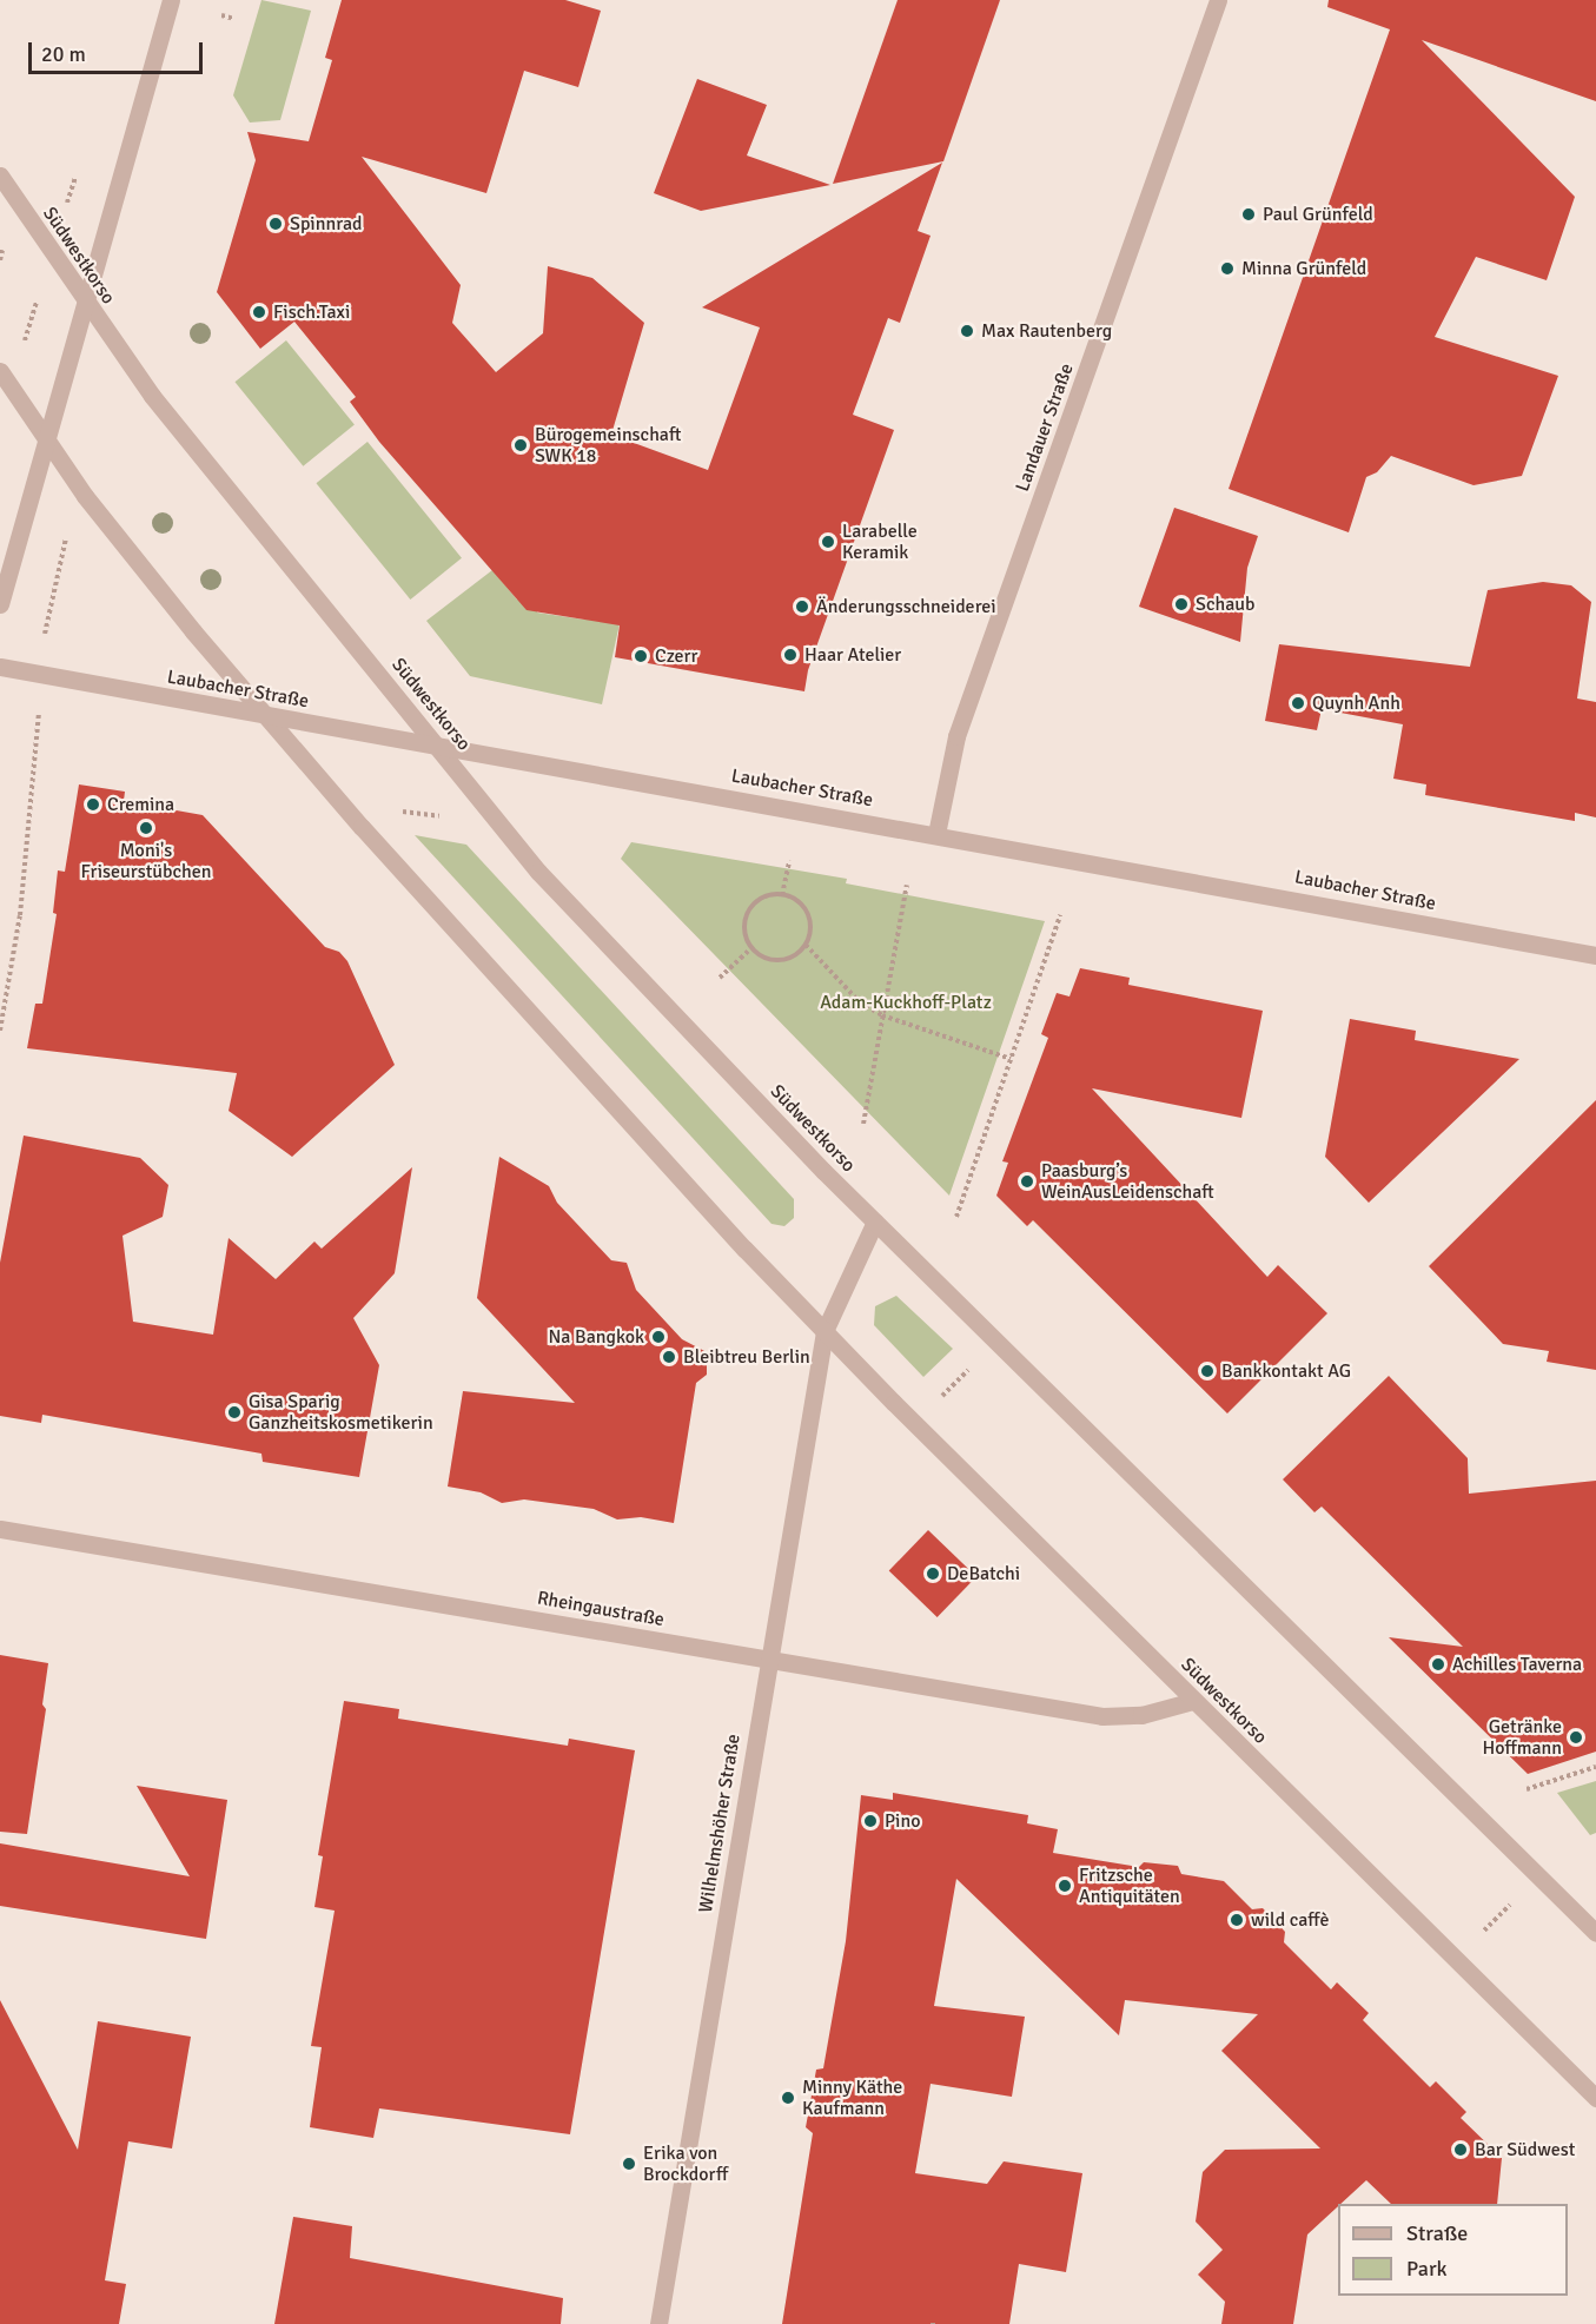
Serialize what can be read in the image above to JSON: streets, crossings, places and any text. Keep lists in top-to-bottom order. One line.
{"streets":{"street":["Südwestkorso","Landauer Straße","Laubacher Straße","Rheingaustraße","Wilhelmshöher Straße"]},"crossings":[["Südwestkorso","Laubacher Straße"],["Südwestkorso","Rheingaustraße"],["Südwestkorso","Wilhelmshöher Straße"],["Landauer Straße","Laubacher Straße"],["Rheingaustraße","Wilhelmshöher Straße"]],"parks":["Adam-Kuckhoff-Platz"],"places":["Paul Grünfeld","Spinnrad","Minna Grünfeld","Fisch.Taxi","Max Rautenberg","Bürogemeinschaft SWK 18","Larabelle Keramik","Schaub","Änderungsschneiderei","Haar Atelier","Czerr","Quynh Anh","Cremina","Moni's Friseurstübchen","Paasburg’s WeinAusLeidenschaft","Na Bangkok","Bleibtreu Berlin","Bankkontakt AG","Gisa Sparig Ganzheitskosmetikerin","DeBatchi","Achilles Taverna","Getränke Hoffmann","Pino","Fritzsche Antiquitäten","wild caffè","Minny Käthe Kaufmann","Bar Südwest","Erika von Brockdorff"],"legend":["Straße","Park"],"scale_bar":"20 m"}
